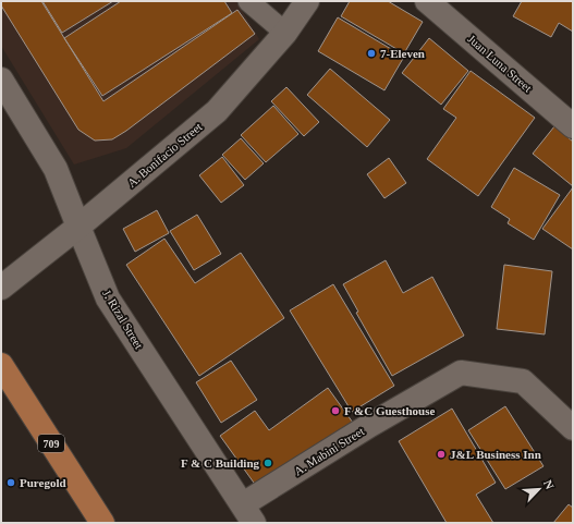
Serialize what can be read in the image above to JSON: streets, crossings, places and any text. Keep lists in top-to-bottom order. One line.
{"streets":{"main road":["709"],"street":["Juan Luna Street","A. Bonifacio Street","J. Rizal Street","A. Mabini Street"]},"crossings":[["A. Bonifacio Street","J. Rizal Street"],["J. Rizal Street","A. Mabini Street"]],"places":["7-Eleven","F &C Guesthouse","J&L Business Inn","F & C Building","Puregold"],"north":"top right"}
